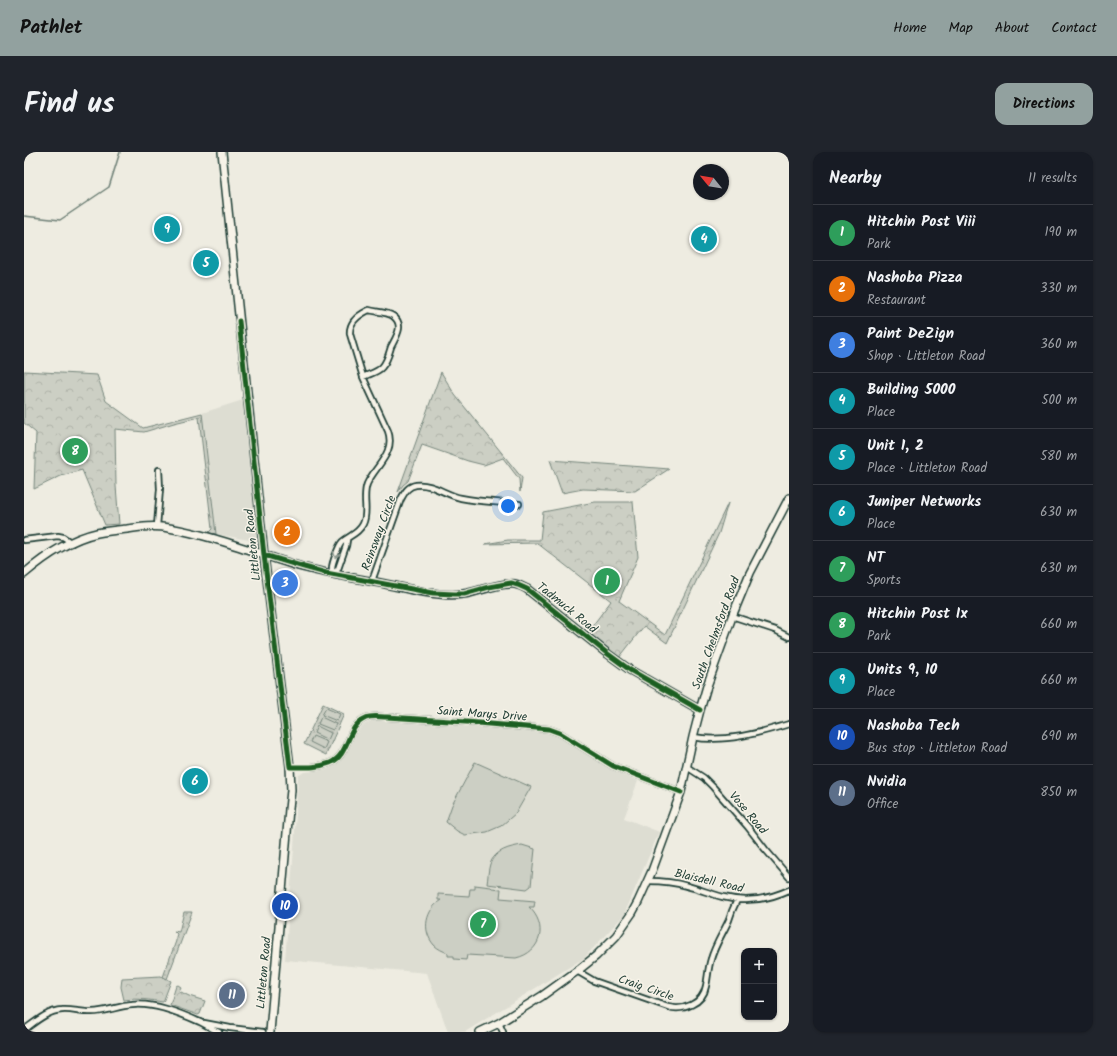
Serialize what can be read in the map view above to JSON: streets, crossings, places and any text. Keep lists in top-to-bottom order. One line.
{"streets":{"main road":["Littleton Road","Tadmuck Road","South Chelmsford Road"],"street":["Reinsway Circle","Saint Marys Drive","Vose Road","Blaisdell Road","Craig Circle"]},"crossings":[["Reinsway Circle","Tadmuck Road"],["Littleton Road","Tadmuck Road"],["Littleton Road","Saint Marys Drive"],["Tadmuck Road","South Chelmsford Road"],["South Chelmsford Road","Saint Marys Drive"],["South Chelmsford Road","Vose Road"],["South Chelmsford Road","Blaisdell Road"],["South Chelmsford Road","Craig Circle"],["Blaisdell Road","Craig Circle"]],"north":"top left","page":{"header":"Pathlet","nav":["Home","Map","About","Contact"],"title":"Find us","buttons":"Directions","heading":["Nearby","11 results"],"list":[{"mark":"1","name":"Hitchin Post Viii","note":"Park","value":"190 m"},{"mark":"2","name":"Nashoba Pizza","note":"Restaurant","value":"330 m"},{"mark":"3","name":"Paint DeZign","note":"Shop · Littleton Road","value":"360 m"},{"mark":"4","name":"Building 5000","note":"Place","value":"500 m"},{"mark":"5","name":"Unit 1, 2","note":"Place · Littleton Road","value":"580 m"},{"mark":"6","name":"Juniper Networks","note":"Place","value":"630 m"},{"mark":"7","name":"NT","note":"Sports","value":"630 m"},{"mark":"8","name":"Hitchin Post Ix","note":"Park","value":"660 m"},{"mark":"9","name":"Units 9, 10","note":"Place","value":"660 m"},{"mark":"10","name":"Nashoba Tech","note":"Bus stop · Littleton Road","value":"690 m"},{"mark":"11","name":"Nvidia","note":"Office","value":"850 m"}],"pins":["9","4","5","8","2","1","3","6","10","7","11"],"map_buttons":["+","−"]}}
